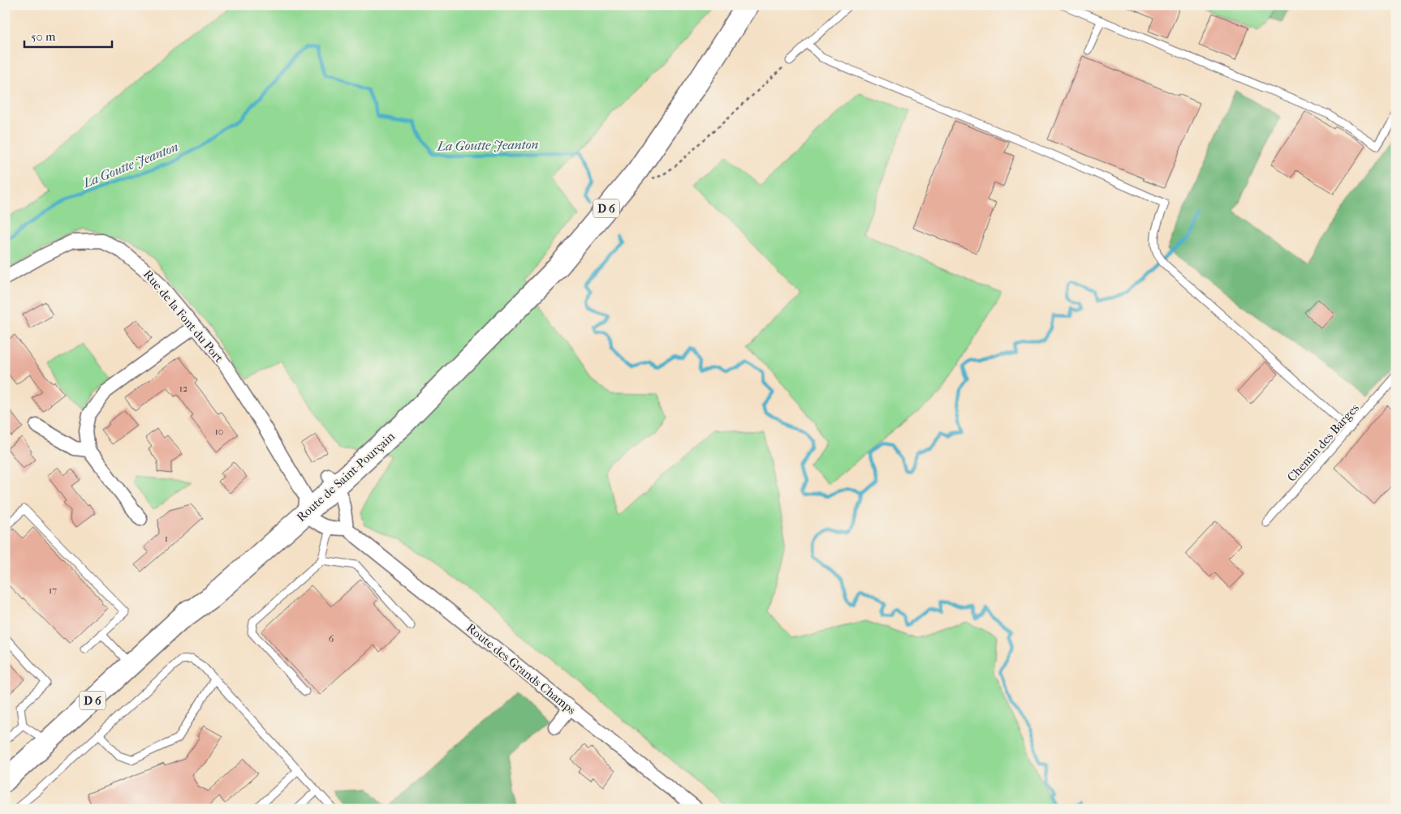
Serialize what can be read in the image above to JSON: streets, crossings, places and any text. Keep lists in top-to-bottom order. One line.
{"streets":{"main road":["D 6","Route de Saint-Pourçain"],"street":["Rue de la Font du Port","Route des Grands Champs"],"lane":["Chemin des Barges"]},"crossings":[["Rue de la Font du Port","Route de Saint-Pourçain"]],"water":["La Goutte Jeanton"],"house_numbers":["12","10","1","17","6"],"scale_bar":"50 m"}
